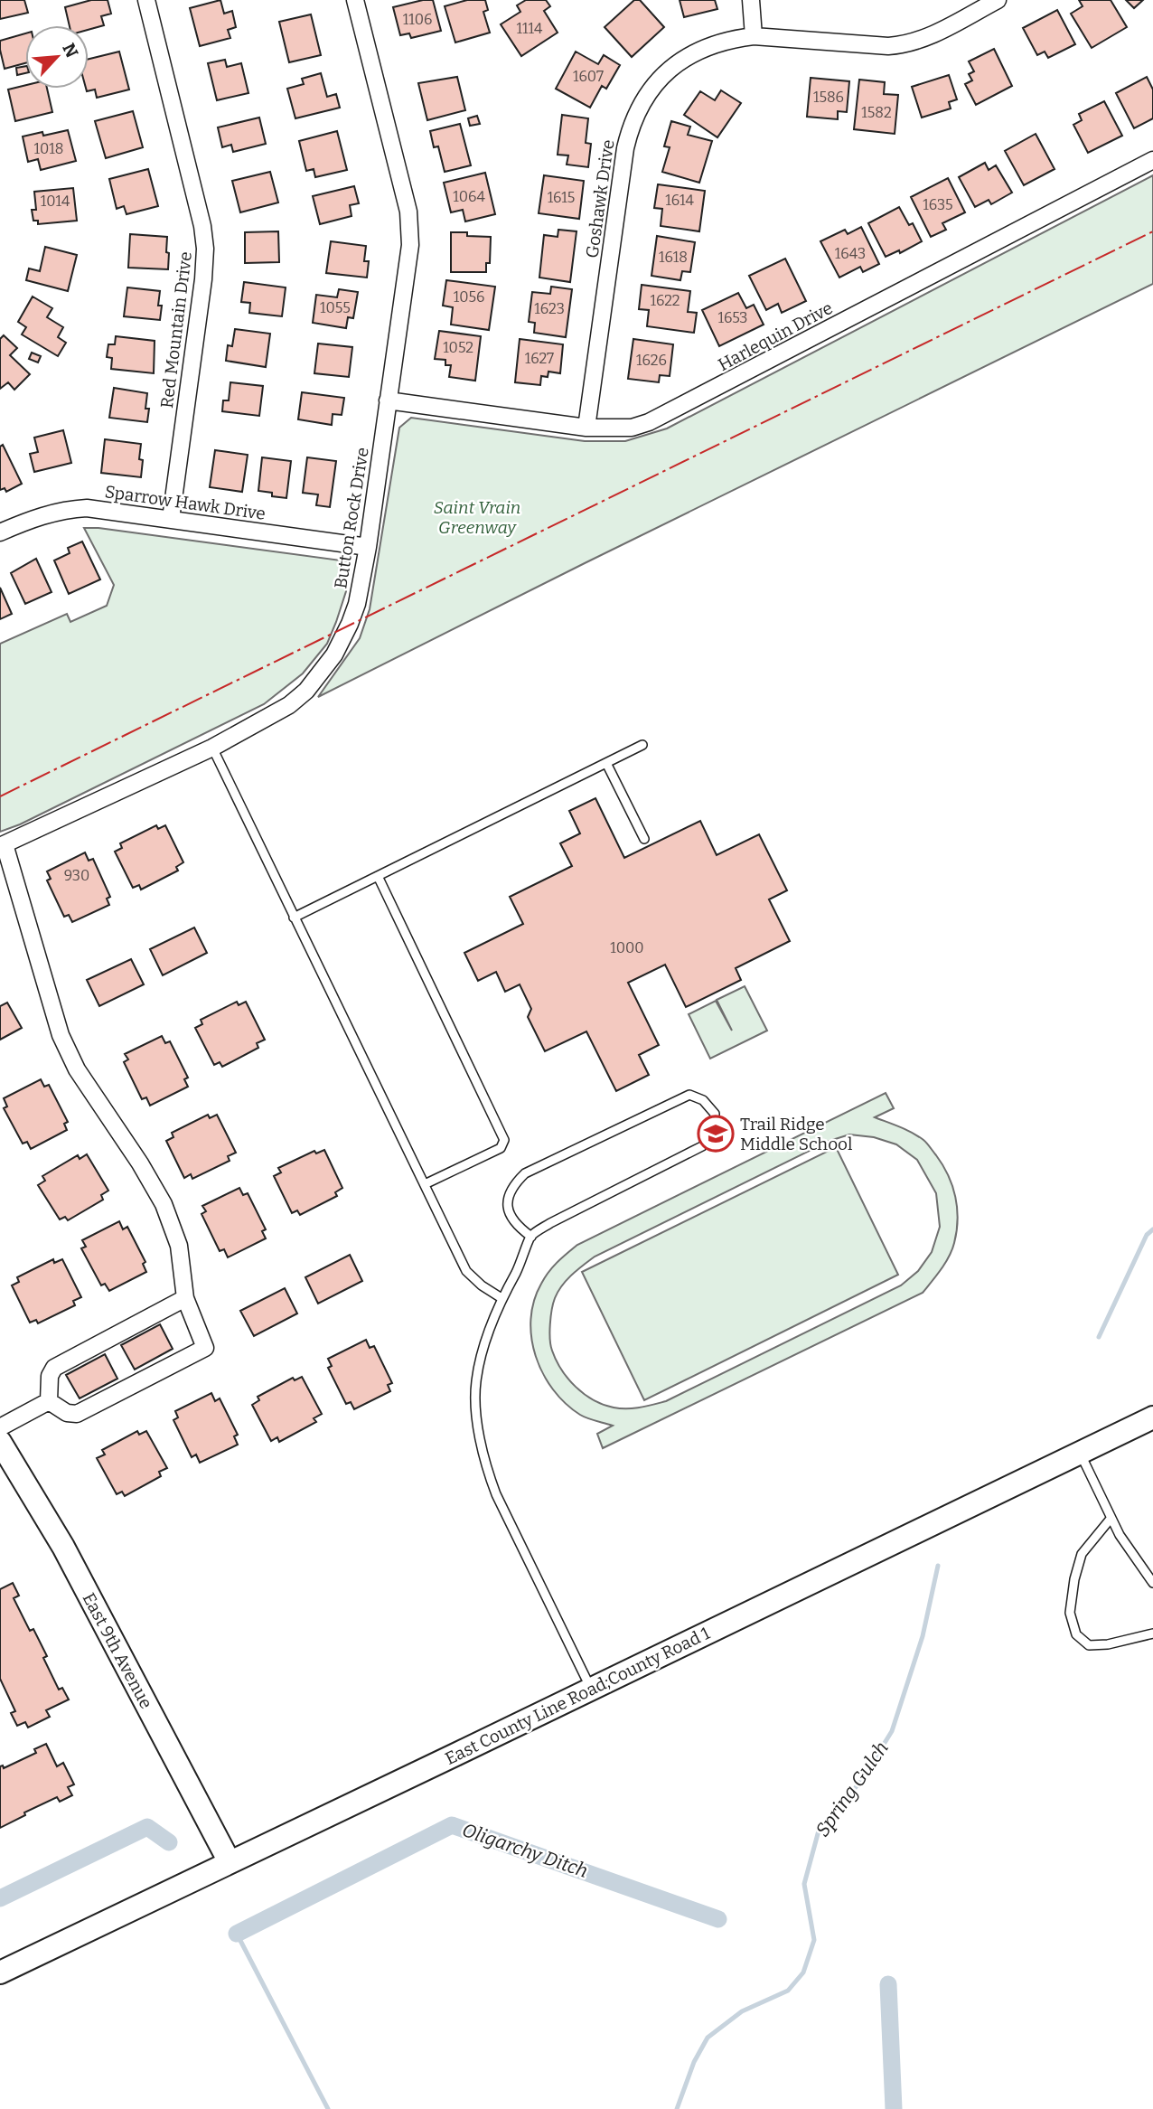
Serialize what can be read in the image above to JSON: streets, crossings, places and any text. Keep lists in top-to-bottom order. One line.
{"streets":{"main road":["East 9th Avenue","East County Line Road;County Road 1"],"street":["Goshawk Drive","Red Mountain Drive","Harlequin Drive","Sparrow Hawk Drive","Button Rock Drive"]},"crossings":[["Goshawk Drive","Harlequin Drive"],["Red Mountain Drive","Sparrow Hawk Drive"],["Harlequin Drive","Button Rock Drive"],["Sparrow Hawk Drive","Button Rock Drive"],["East 9th Avenue","East County Line Road;County Road 1"]],"water":["Spring Gulch","Oligarchy Ditch"],"parks":["Saint Vrain Greenway"],"places":{"school or university":["Trail Ridge Middle School"]},"house_numbers":["1106","1114","1607","1586","1582","1018","1064","1615","1614","1014","1635","1643","1618","1056","1622","1055","1623","1653","1052","1627","1626","930","1000"],"north":"top right"}
